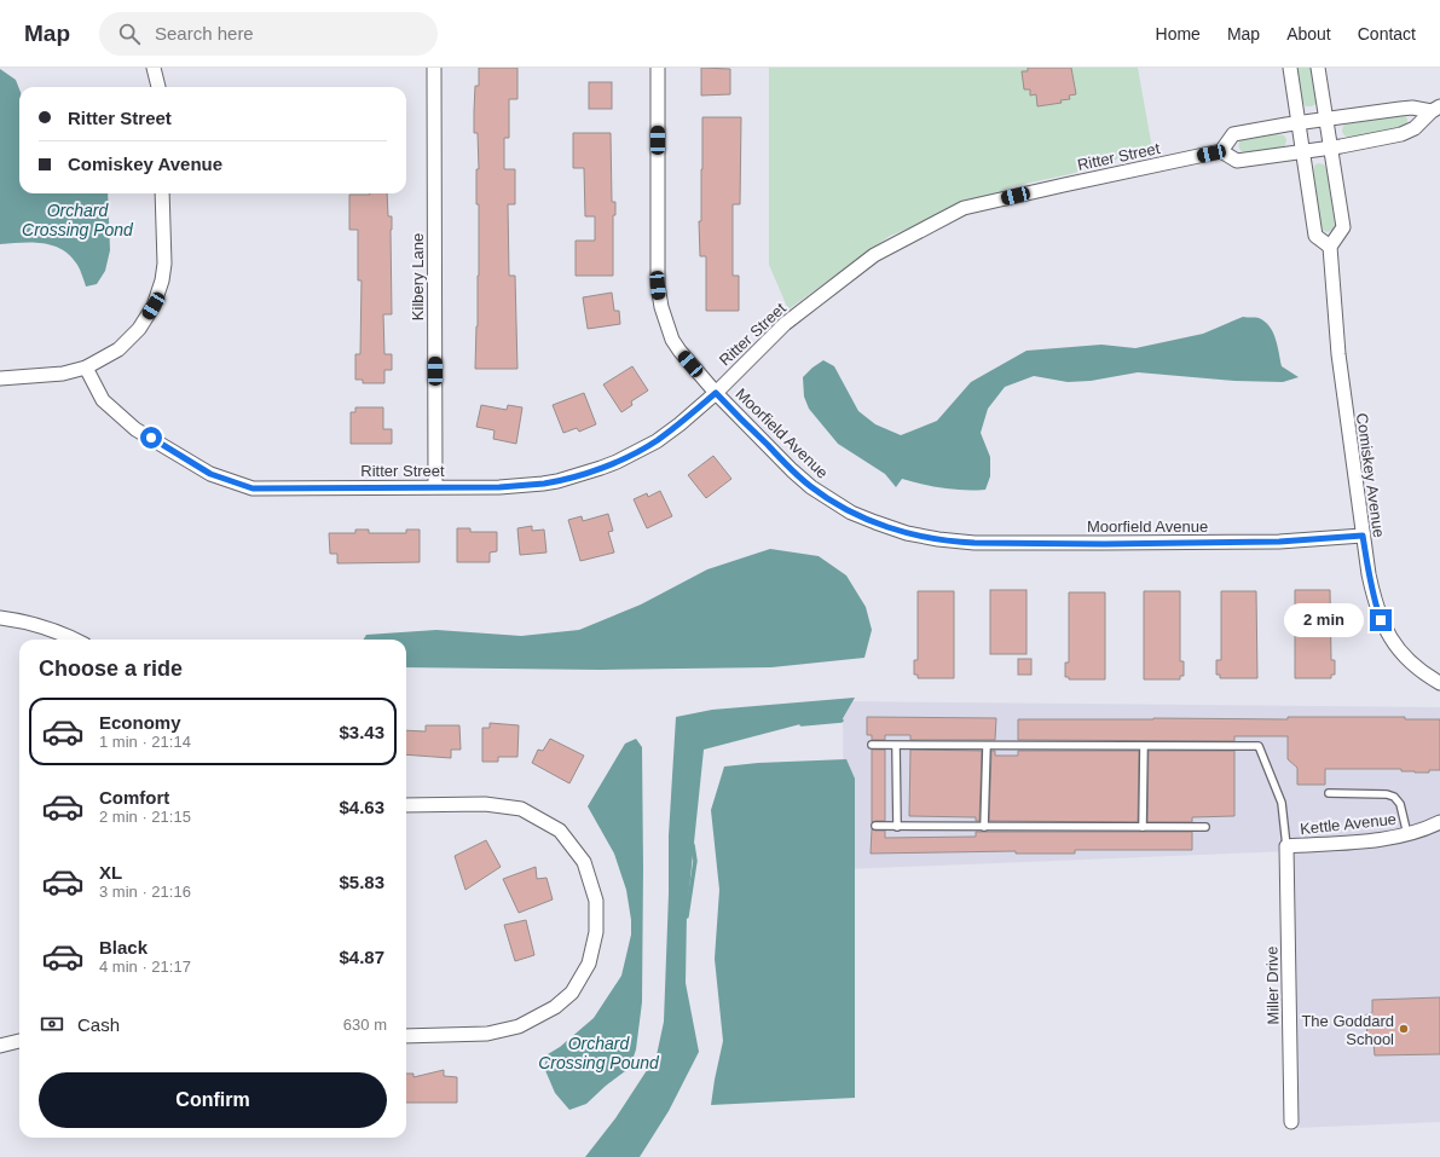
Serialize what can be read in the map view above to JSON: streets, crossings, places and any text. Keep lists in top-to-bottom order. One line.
{"streets":{"street":["Ritter Street","Kilbery Lane","Moorfield Avenue","Comiskey Avenue","Kettle Avenue","Miller Drive"]},"crossings":[["Ritter Street","Kilbery Lane"],["Ritter Street","Moorfield Avenue"],["Moorfield Avenue","Comiskey Avenue"],["Kettle Avenue","Miller Drive"]],"water":["Orchard Crossing Pond","Orchard Crossing Pound"],"places":["The Goddard School"],"page":{"header":"Map","search":"Search here","nav":["Home","Map","About","Contact"],"banner":["Ritter Street","Comiskey Avenue"],"bubble":"2 min","heading":"Choose a ride","list":[{"name":"Economy","note":"1 min · 21:14","value":"$3.43"},{"name":"Comfort","note":"2 min · 21:15","value":"$4.63"},{"name":"XL","note":"3 min · 21:16","value":"$5.83"},{"name":"Black","note":"4 min · 21:17","value":"$4.87"}],"pay":["Cash","630 m"],"buttons":"Confirm"}}
